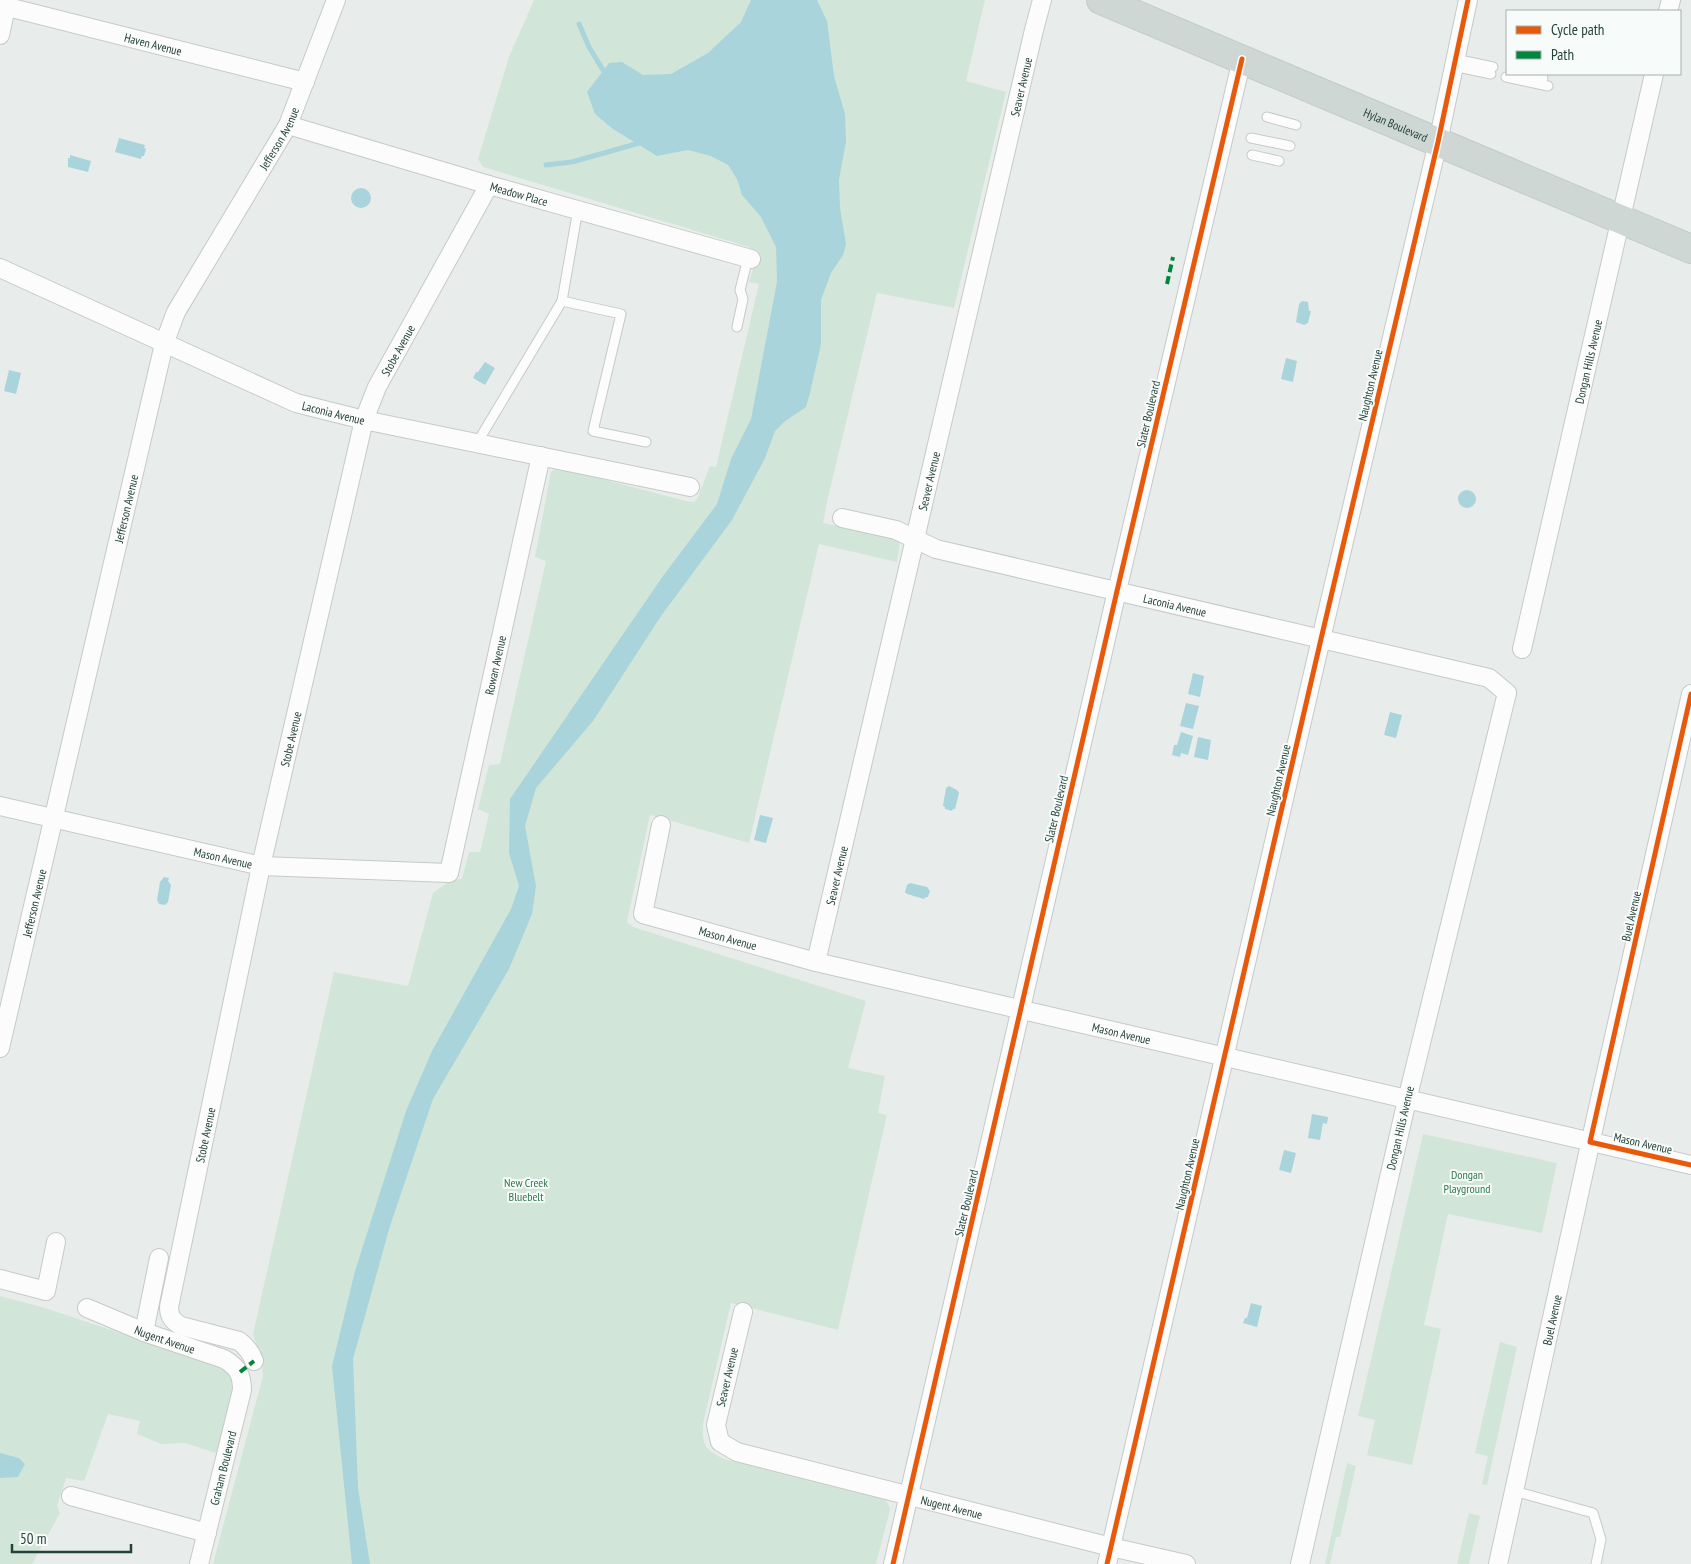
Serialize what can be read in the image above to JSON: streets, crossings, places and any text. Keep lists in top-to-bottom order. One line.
{"streets":{"main road":["Hylan Boulevard"],"street":["Haven Avenue","Seaver Avenue","Jefferson Avenue","Meadow Place","Stobe Avenue","Dongan Hills Avenue","Naughton Avenue","Laconia Avenue","Slater Boulevard","Rowan Avenue","Mason Avenue","Buel Avenue","Nugent Avenue","Graham Boulevard"]},"crossings":[["Haven Avenue","Jefferson Avenue"],["Seaver Avenue","Laconia Avenue"],["Seaver Avenue","Mason Avenue"],["Seaver Avenue","Nugent Avenue"],["Hylan Boulevard","Dongan Hills Avenue"],["Hylan Boulevard","Naughton Avenue"],["Hylan Boulevard","Slater Boulevard"],["Jefferson Avenue","Meadow Place"],["Jefferson Avenue","Laconia Avenue"],["Jefferson Avenue","Mason Avenue"],["Meadow Place","Stobe Avenue"],["Stobe Avenue","Laconia Avenue"],["Stobe Avenue","Mason Avenue"],["Stobe Avenue","Nugent Avenue"],["Dongan Hills Avenue","Laconia Avenue"],["Dongan Hills Avenue","Mason Avenue"],["Naughton Avenue","Laconia Avenue"],["Naughton Avenue","Mason Avenue"],["Naughton Avenue","Nugent Avenue"],["Laconia Avenue","Slater Boulevard"],["Laconia Avenue","Rowan Avenue"],["Slater Boulevard","Mason Avenue"],["Slater Boulevard","Nugent Avenue"],["Rowan Avenue","Mason Avenue"],["Mason Avenue","Buel Avenue"],["Nugent Avenue","Graham Boulevard"]],"parks":["Dongan Playground","New Creek Bluebelt"],"legend":["Cycle path","Path"],"scale_bar":"50 m"}
